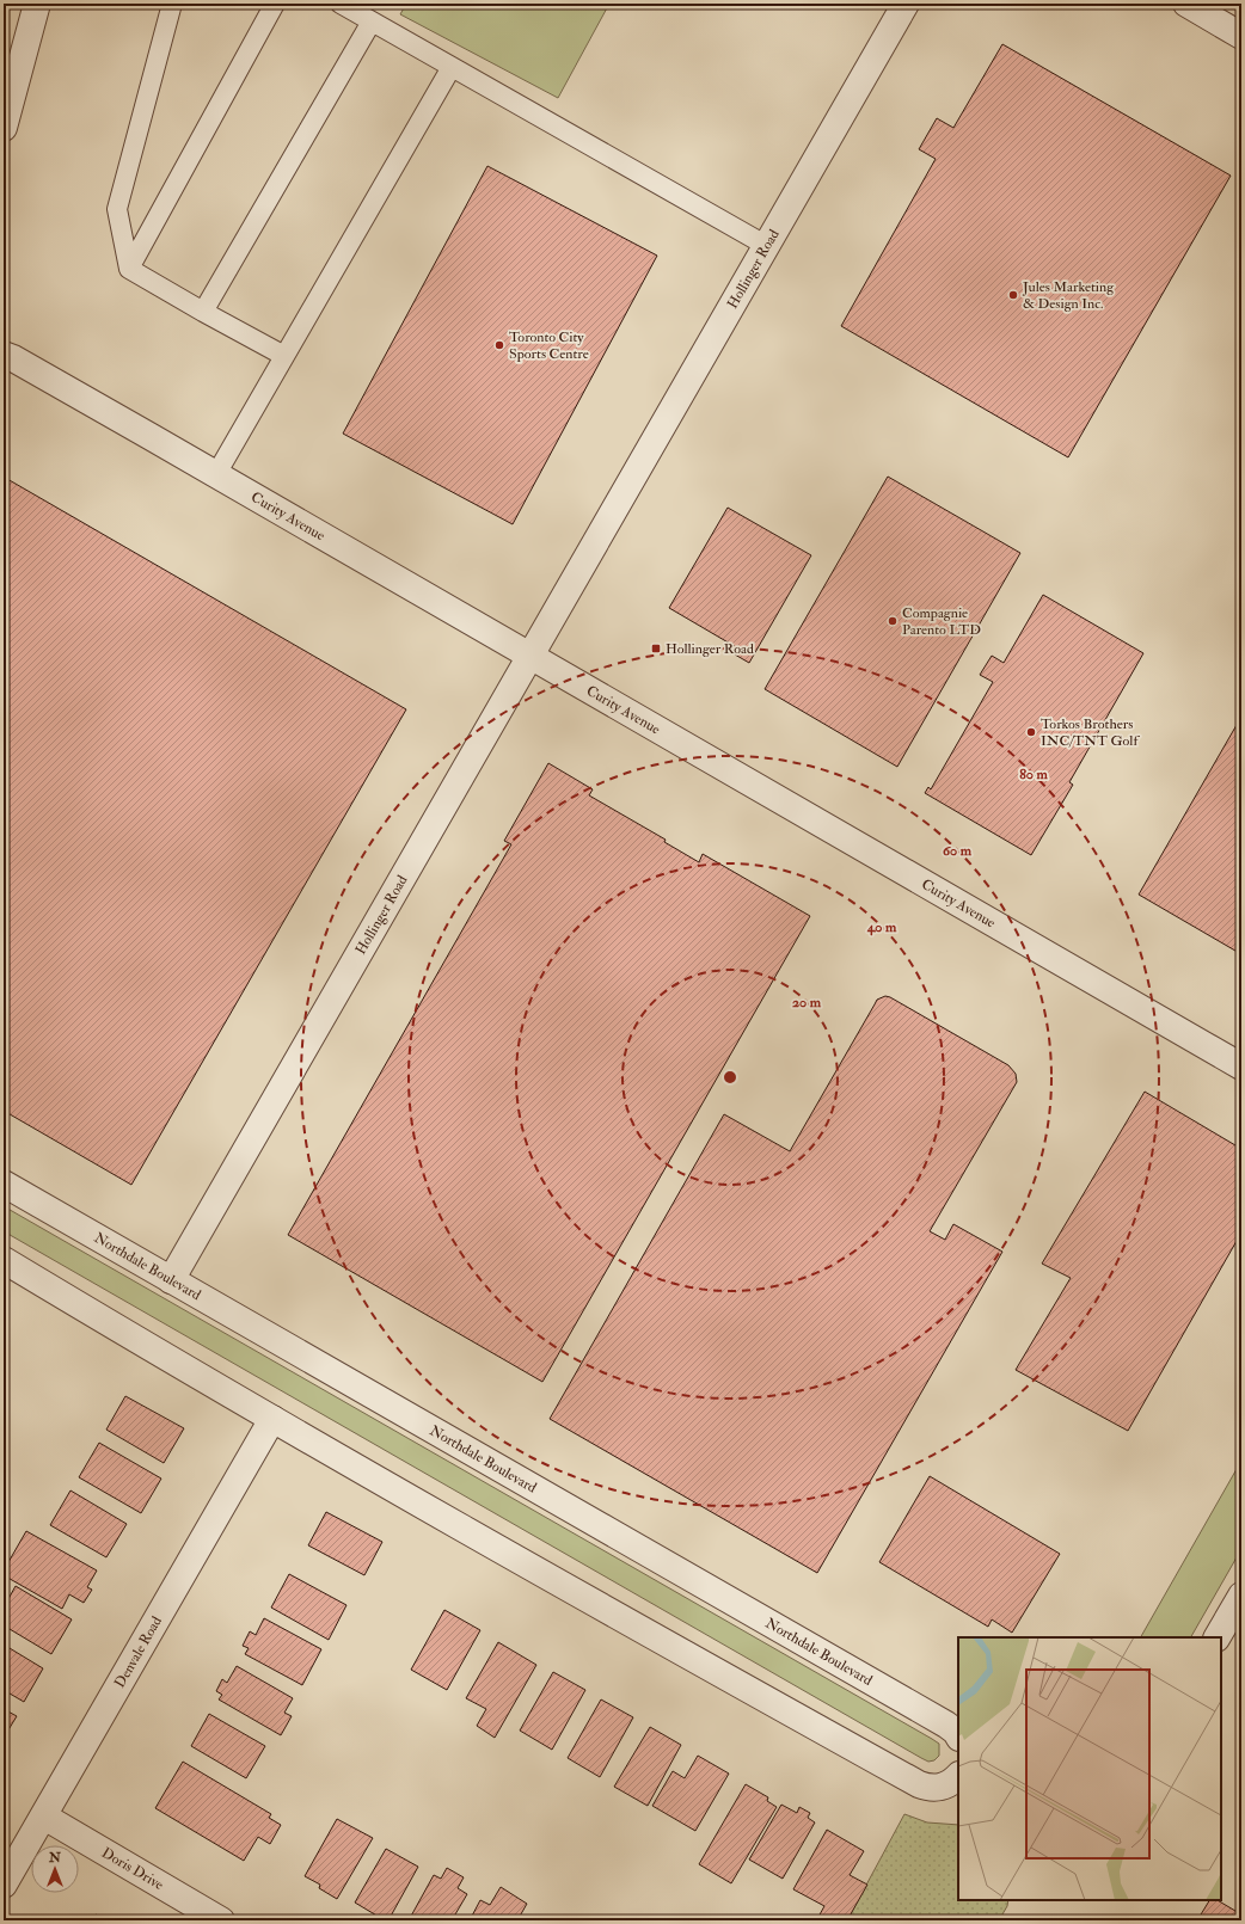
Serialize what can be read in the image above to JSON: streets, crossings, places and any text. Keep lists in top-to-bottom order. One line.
{"streets":{"street":["Hollinger Road","Curity Avenue","Northdale Boulevard","Denvale Road","Doris Drive"]},"crossings":[["Hollinger Road","Curity Avenue"],["Hollinger Road","Northdale Boulevard"],["Denvale Road","Doris Drive"]],"places":{"other":["Jules Marketing & Design Inc.","Toronto City Sports Centre","Compagnie Parento LTD","Torkos Brothers INC/TNT Golf"],"transit":["Hollinger Road"]},"north":"top","rings":["80 m","60 m","40 m","20 m"]}
